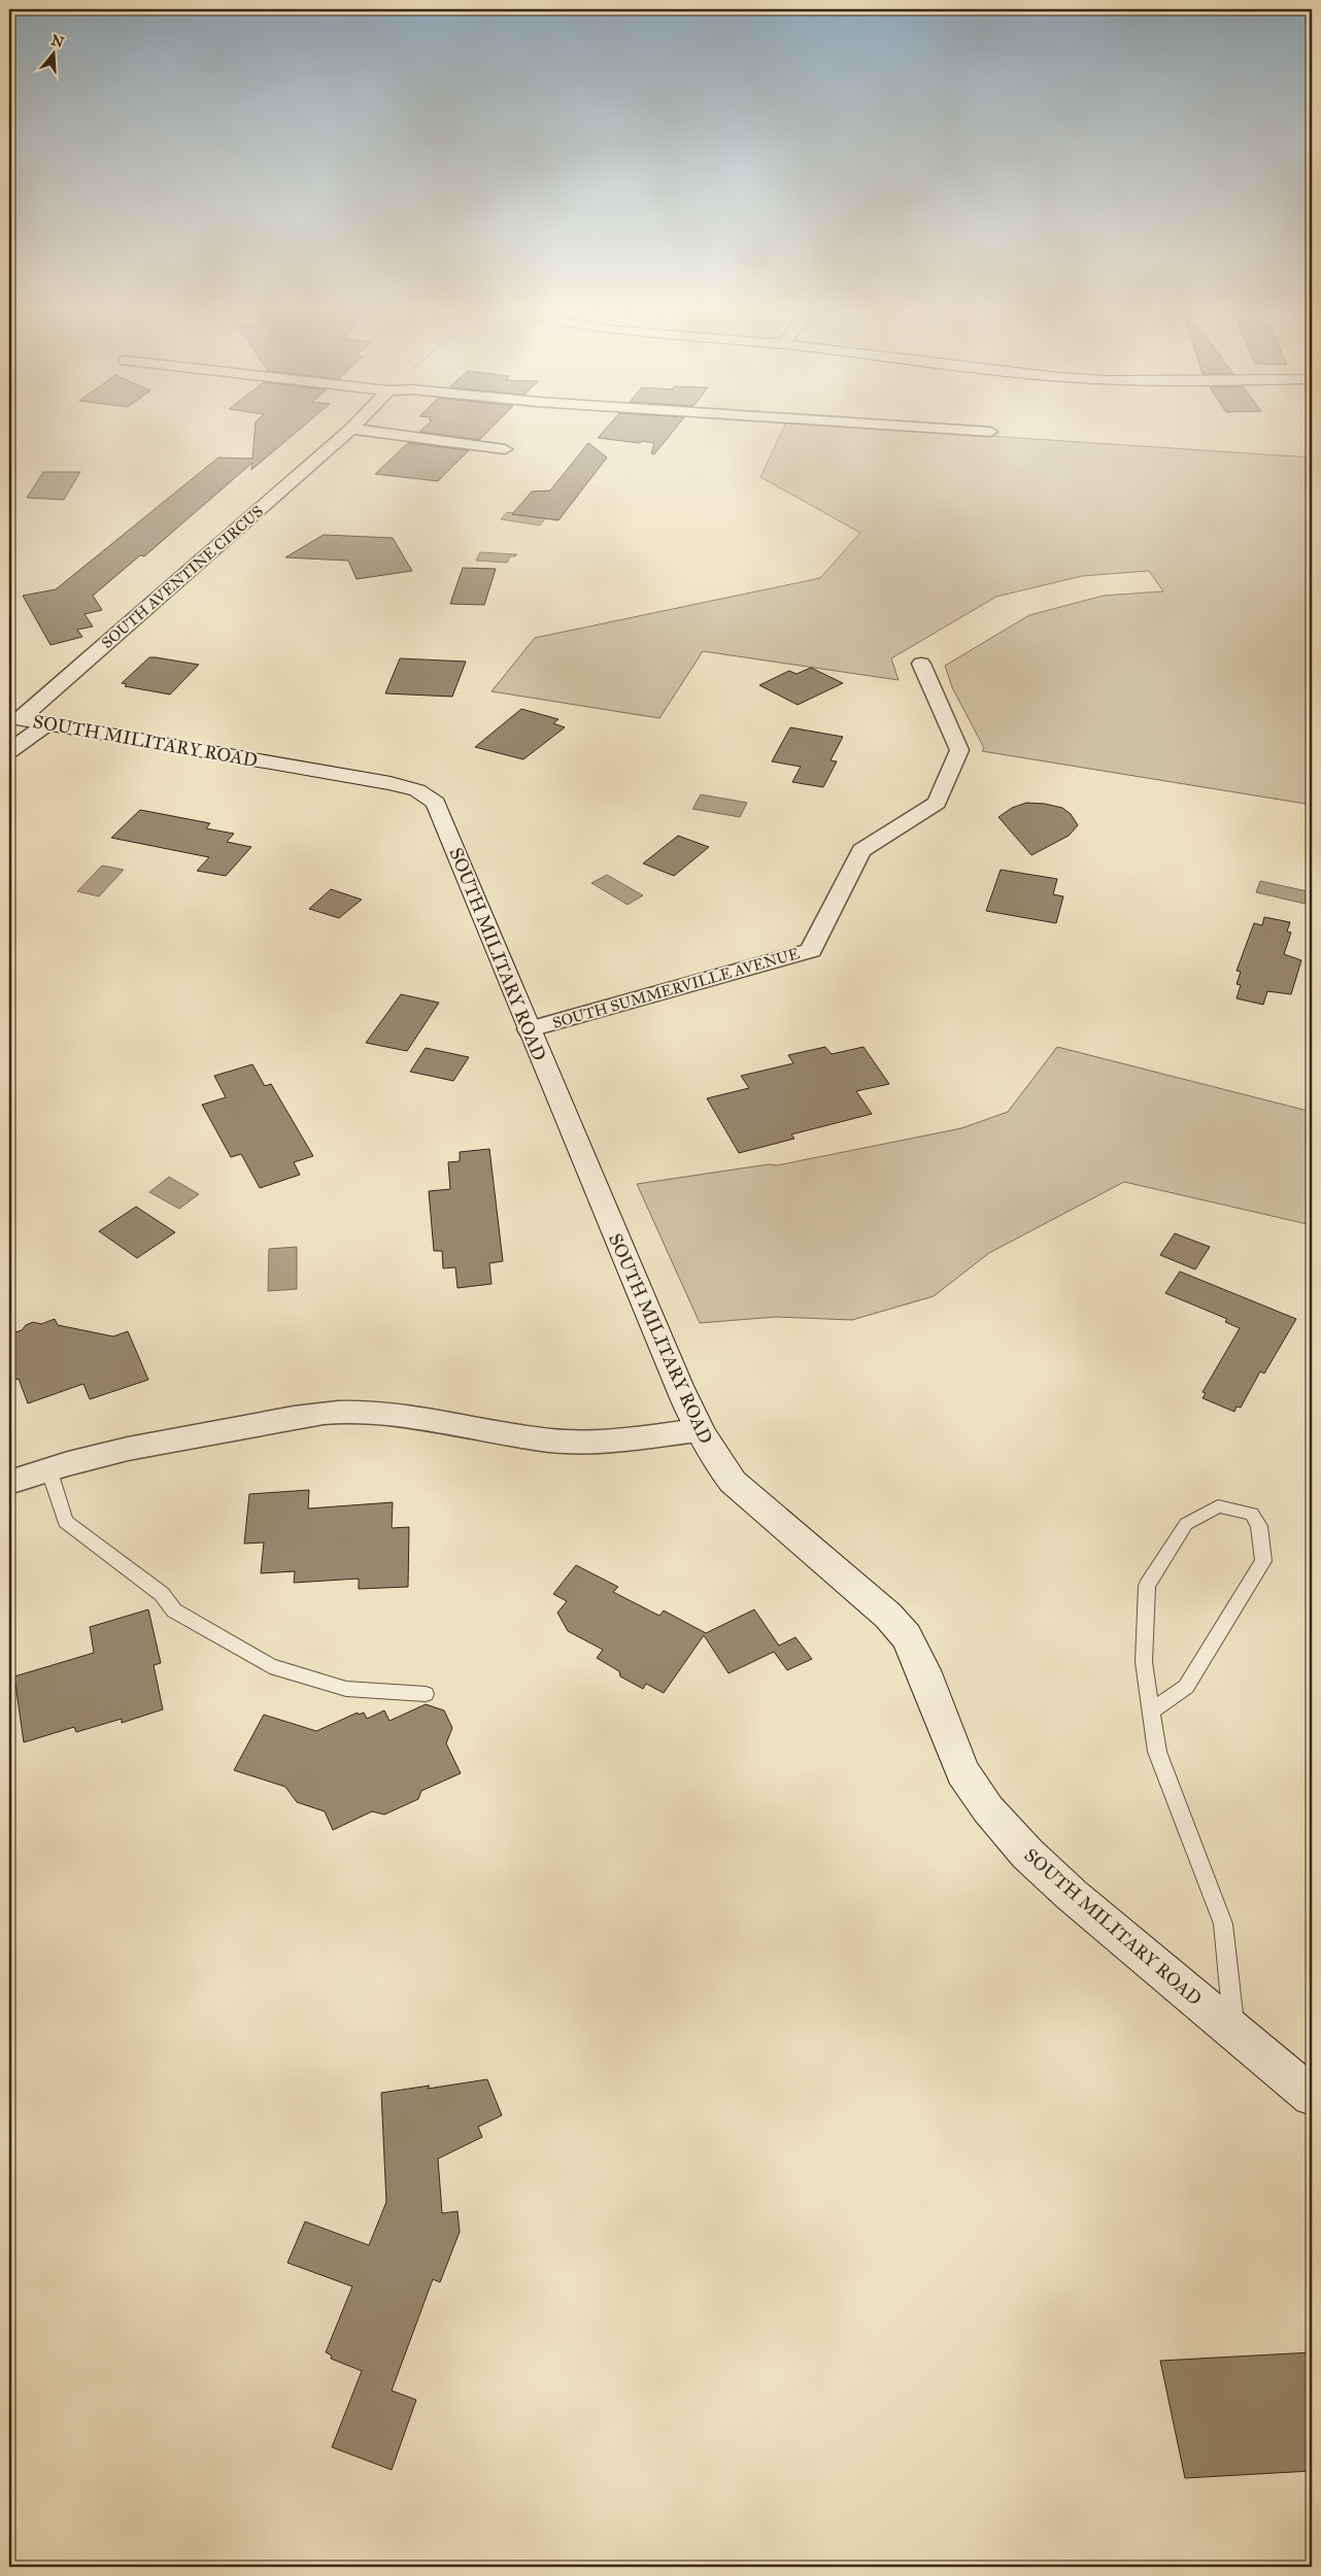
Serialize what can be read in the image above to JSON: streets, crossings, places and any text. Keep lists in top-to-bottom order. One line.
{"streets":{"street":["SOUTH AVENTINE CIRCUS","SOUTH MILITARY ROAD","SOUTH SUMMERVILLE AVENUE"]},"crossings":[["SOUTH AVENTINE CIRCUS","SOUTH MILITARY ROAD"],["SOUTH MILITARY ROAD","SOUTH SUMMERVILLE AVENUE"]],"north":"top"}
